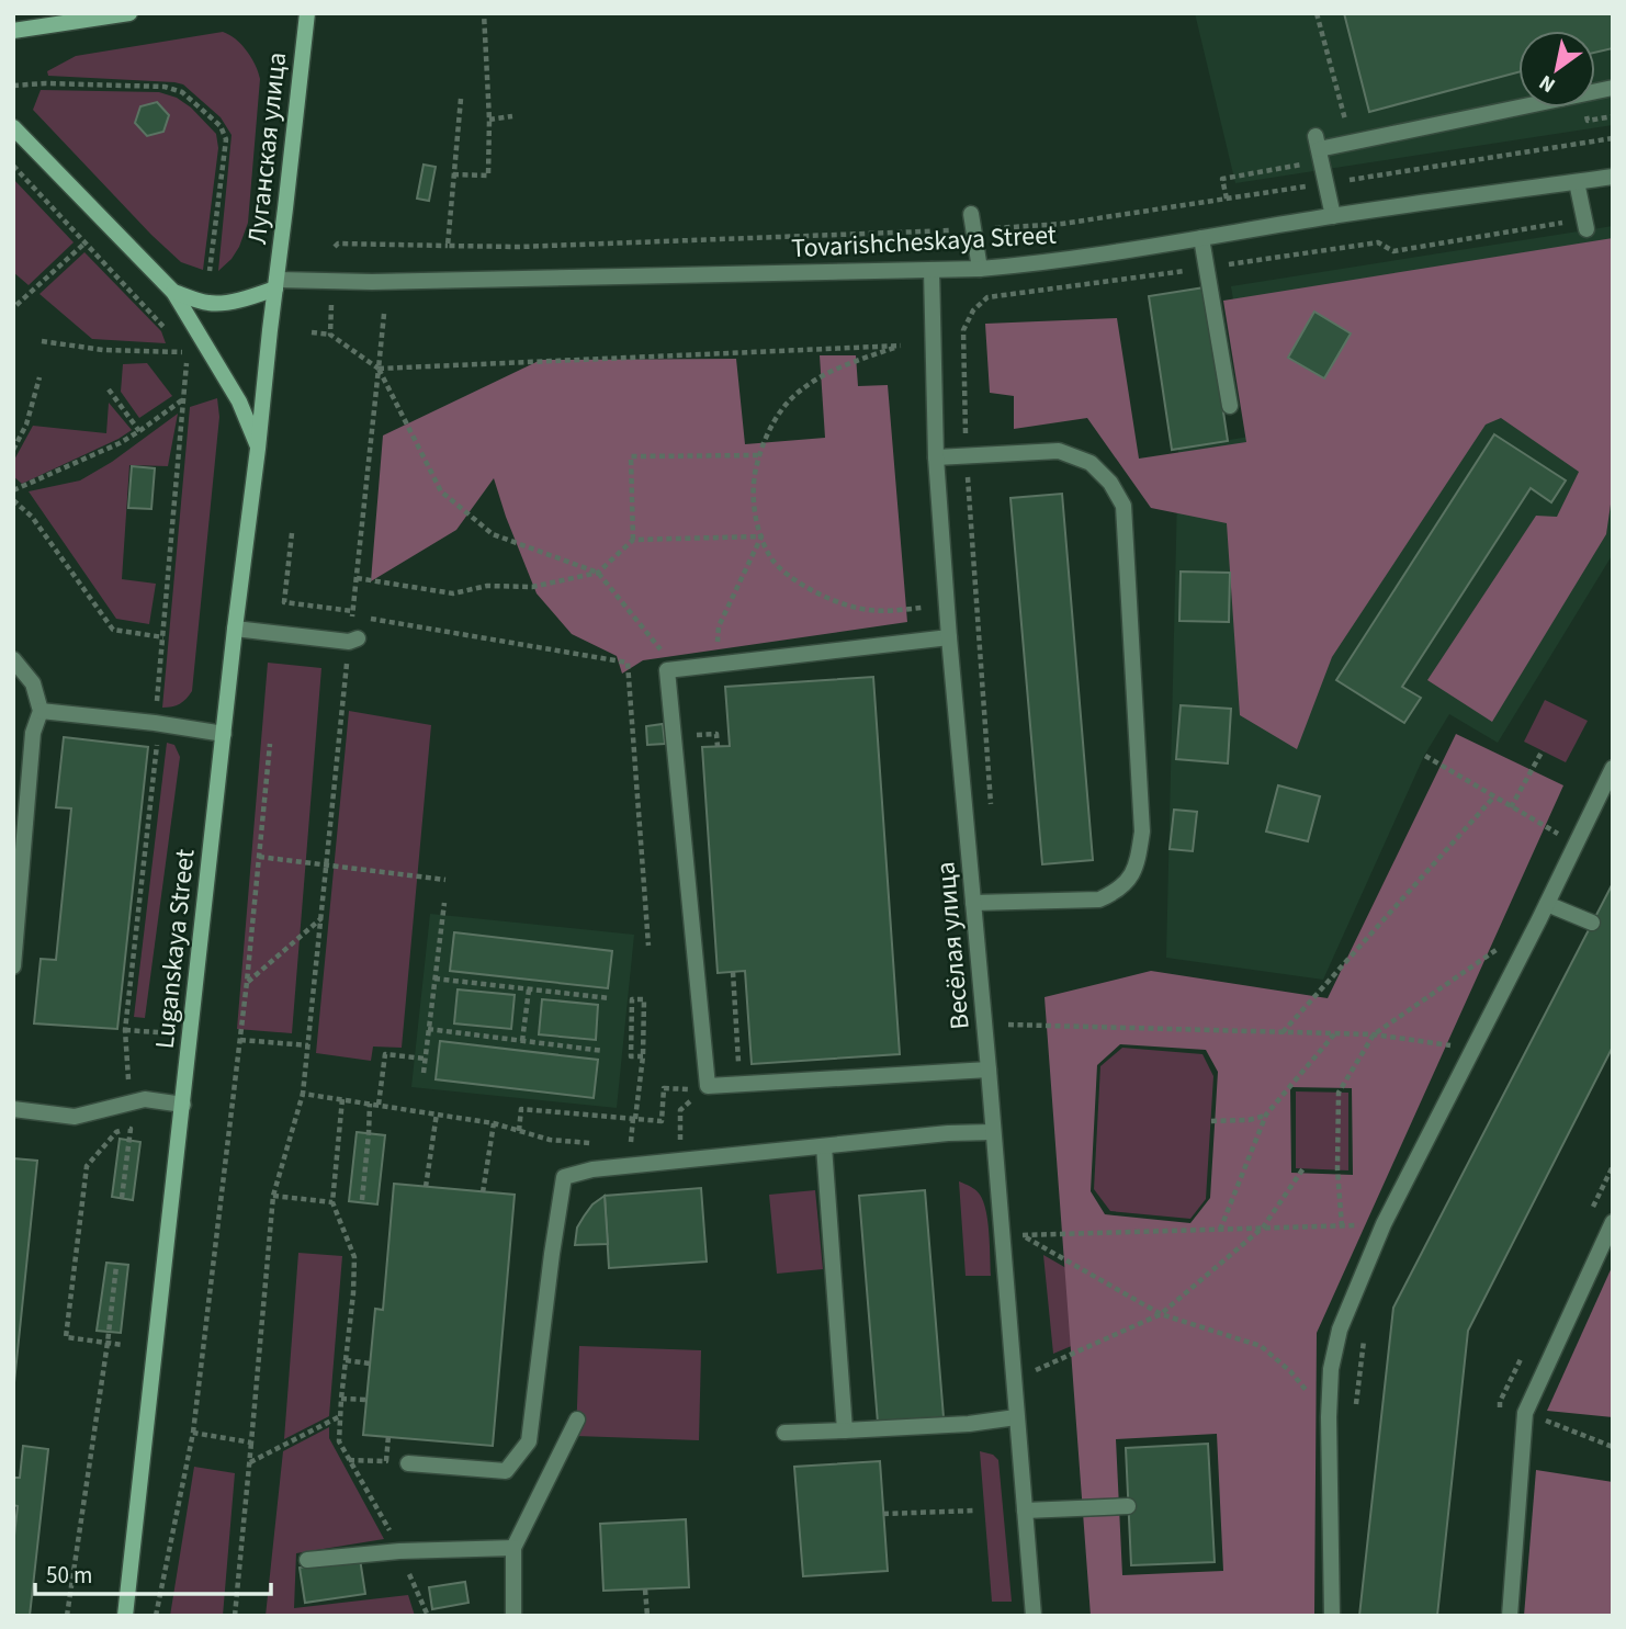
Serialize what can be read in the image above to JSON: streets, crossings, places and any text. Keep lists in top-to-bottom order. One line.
{"streets":{"main road":["Луганская улица","Luganskaya Street"],"street":["Tovarishcheskaya Street","Весёлая улица"]},"crossings":[["Луганская улица","Tovarishcheskaya Street"],["Луганская улица","Luganskaya Street"],["Tovarishcheskaya Street","Весёлая улица"],["Tovarishcheskaya Street","Luganskaya Street"]],"scale_bar":"50 m","north":"bottom left"}
